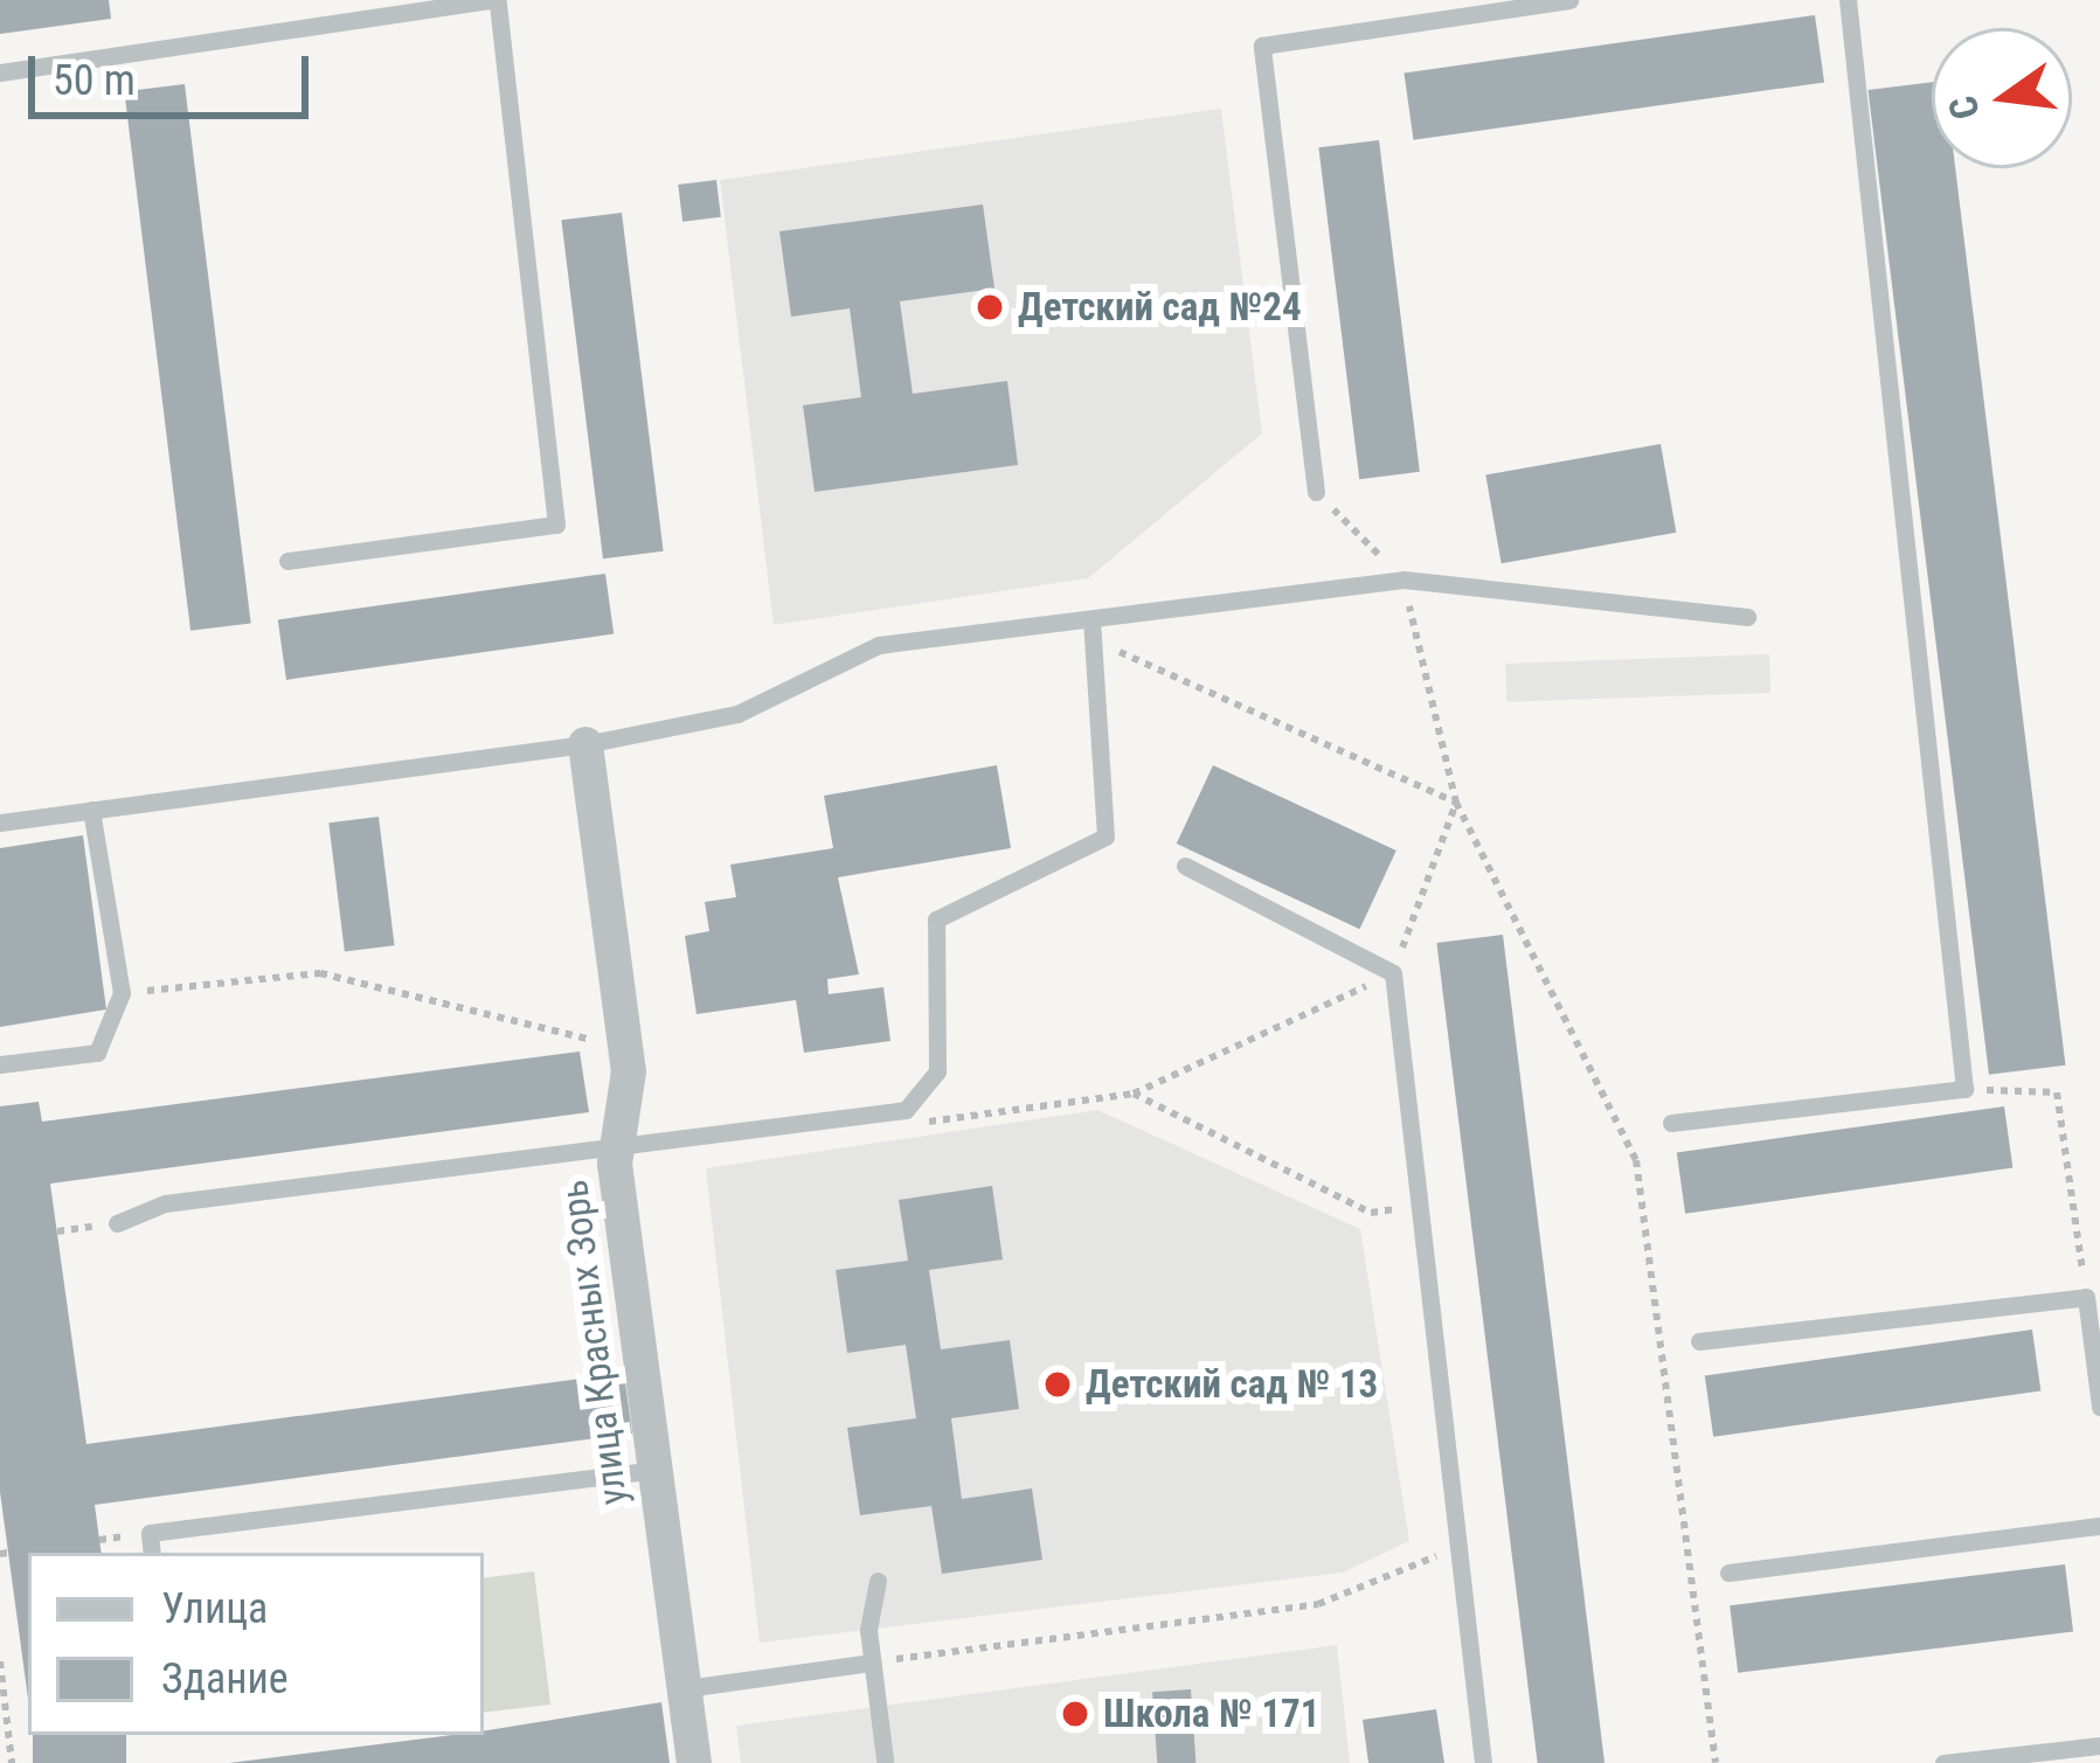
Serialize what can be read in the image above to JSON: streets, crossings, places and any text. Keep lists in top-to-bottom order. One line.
{"streets":{"street":["улица Красных Зорь"]},"places":["Детский сад №24","Детский сад № 13","Школа № 171"],"legend":["Улица","Здание"],"scale_bar":"50 m","north":"left"}
